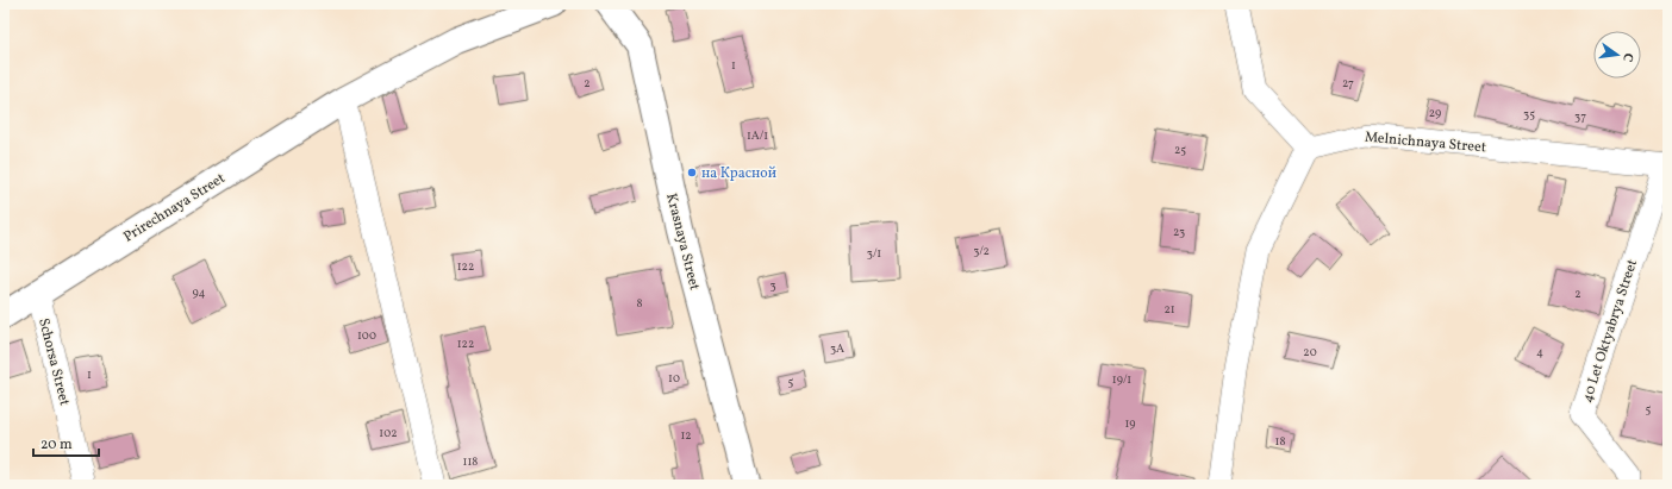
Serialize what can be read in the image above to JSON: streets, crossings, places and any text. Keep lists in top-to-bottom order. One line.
{"streets":{"street":["Melnichnaya Street","Prirechnaya Street","Krasnaya Street","40 Let Oktyabrya Street","Schorsa Street"]},"crossings":[["Melnichnaya Street","40 Let Oktyabrya Street"],["Prirechnaya Street","Schorsa Street"]],"places":["на Красной"],"house_numbers":["1","2","27","29","35","37","1А/1","25","23","3/2","3/1","122","3","94","2","8","21","100","122","3А","20","4","1","10","19/1","5","5","19","102","12","18","118"],"scale_bar":"20 m","north":"right"}
